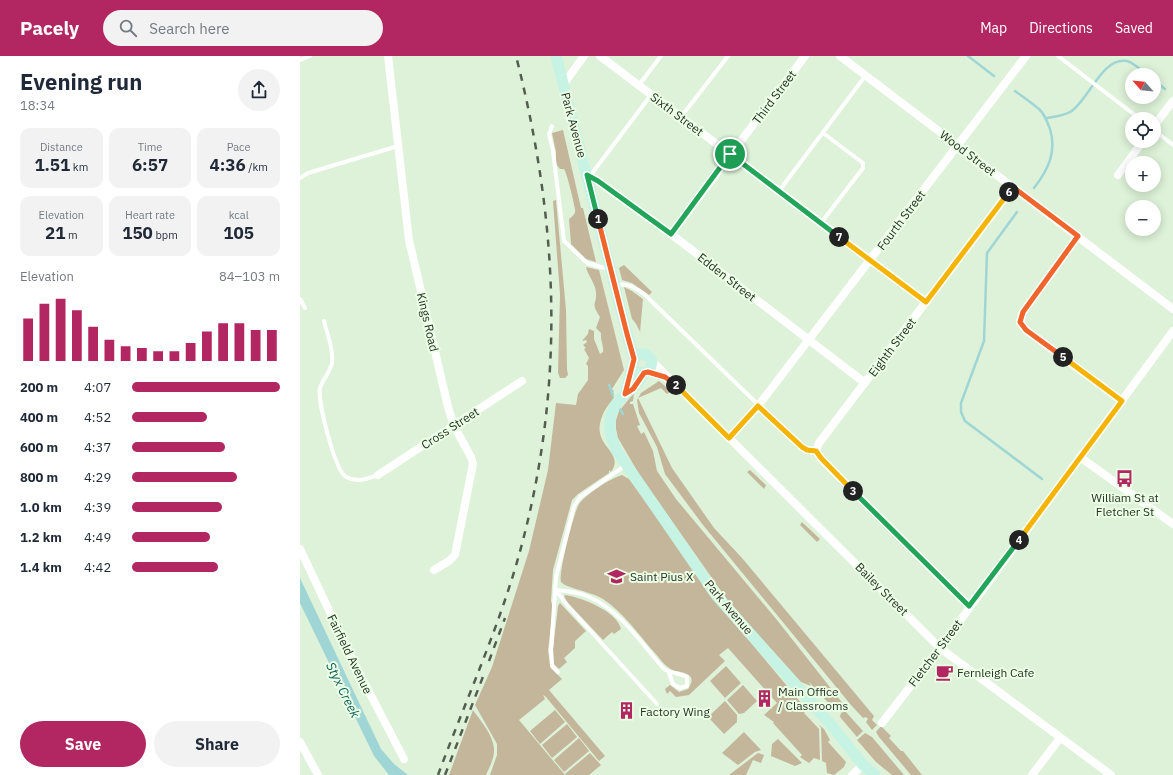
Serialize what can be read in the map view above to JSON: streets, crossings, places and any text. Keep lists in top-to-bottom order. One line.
{"streets":{"main road":["Park Avenue"],"street":["Third Street","Sixth Street","Wood Street","Fourth Street","Edden Street","Kings Road","Eighth Street","Cross Street","Bailey Street","Fletcher Street","Fairfield Avenue"]},"crossings":[["Third Street","Sixth Street"],["Third Street","Edden Street"],["Sixth Street","Fourth Street"],["Sixth Street","Eighth Street"],["Park Avenue","Edden Street"],["Park Avenue","Bailey Street"],["Wood Street","Fourth Street"],["Wood Street","Eighth Street"],["Fourth Street","Edden Street"],["Fourth Street","Bailey Street"],["Edden Street","Eighth Street"],["Kings Road","Cross Street"],["Bailey Street","Fletcher Street"]],"water":["Styx Creek"],"places":{"bus stop":["William St at Fletcher St"],"school or university":["Saint Pius X"],"cafe":["Fernleigh Cafe"],"building":["Main Office / Classrooms","Factory Wing"]},"north":"top left","page":{"header":"Pacely","search":"Search here","nav":["Map","Directions","Saved"],"heading":["Evening run","18:34"],"map_buttons":["+","−"],"stats":[["Distance","1.51 km"],["Time","6:57"],["Pace","4:36 /km"],["Elevation","21 m"],["Heart rate","150 bpm"],["kcal","105"]],"pins":["6","1","7","5","2","3","4"],"chart":["Elevation","84–103 m"],"list":[{"name":"200 m","note":"4:07"},{"name":"400 m","note":"4:52"},{"name":"600 m","note":"4:37"},{"name":"800 m","note":"4:29"},{"name":"1.0 km","note":"4:39"},{"name":"1.2 km","note":"4:49"},{"name":"1.4 km","note":"4:42"}],"buttons":["Save","Share"]}}
